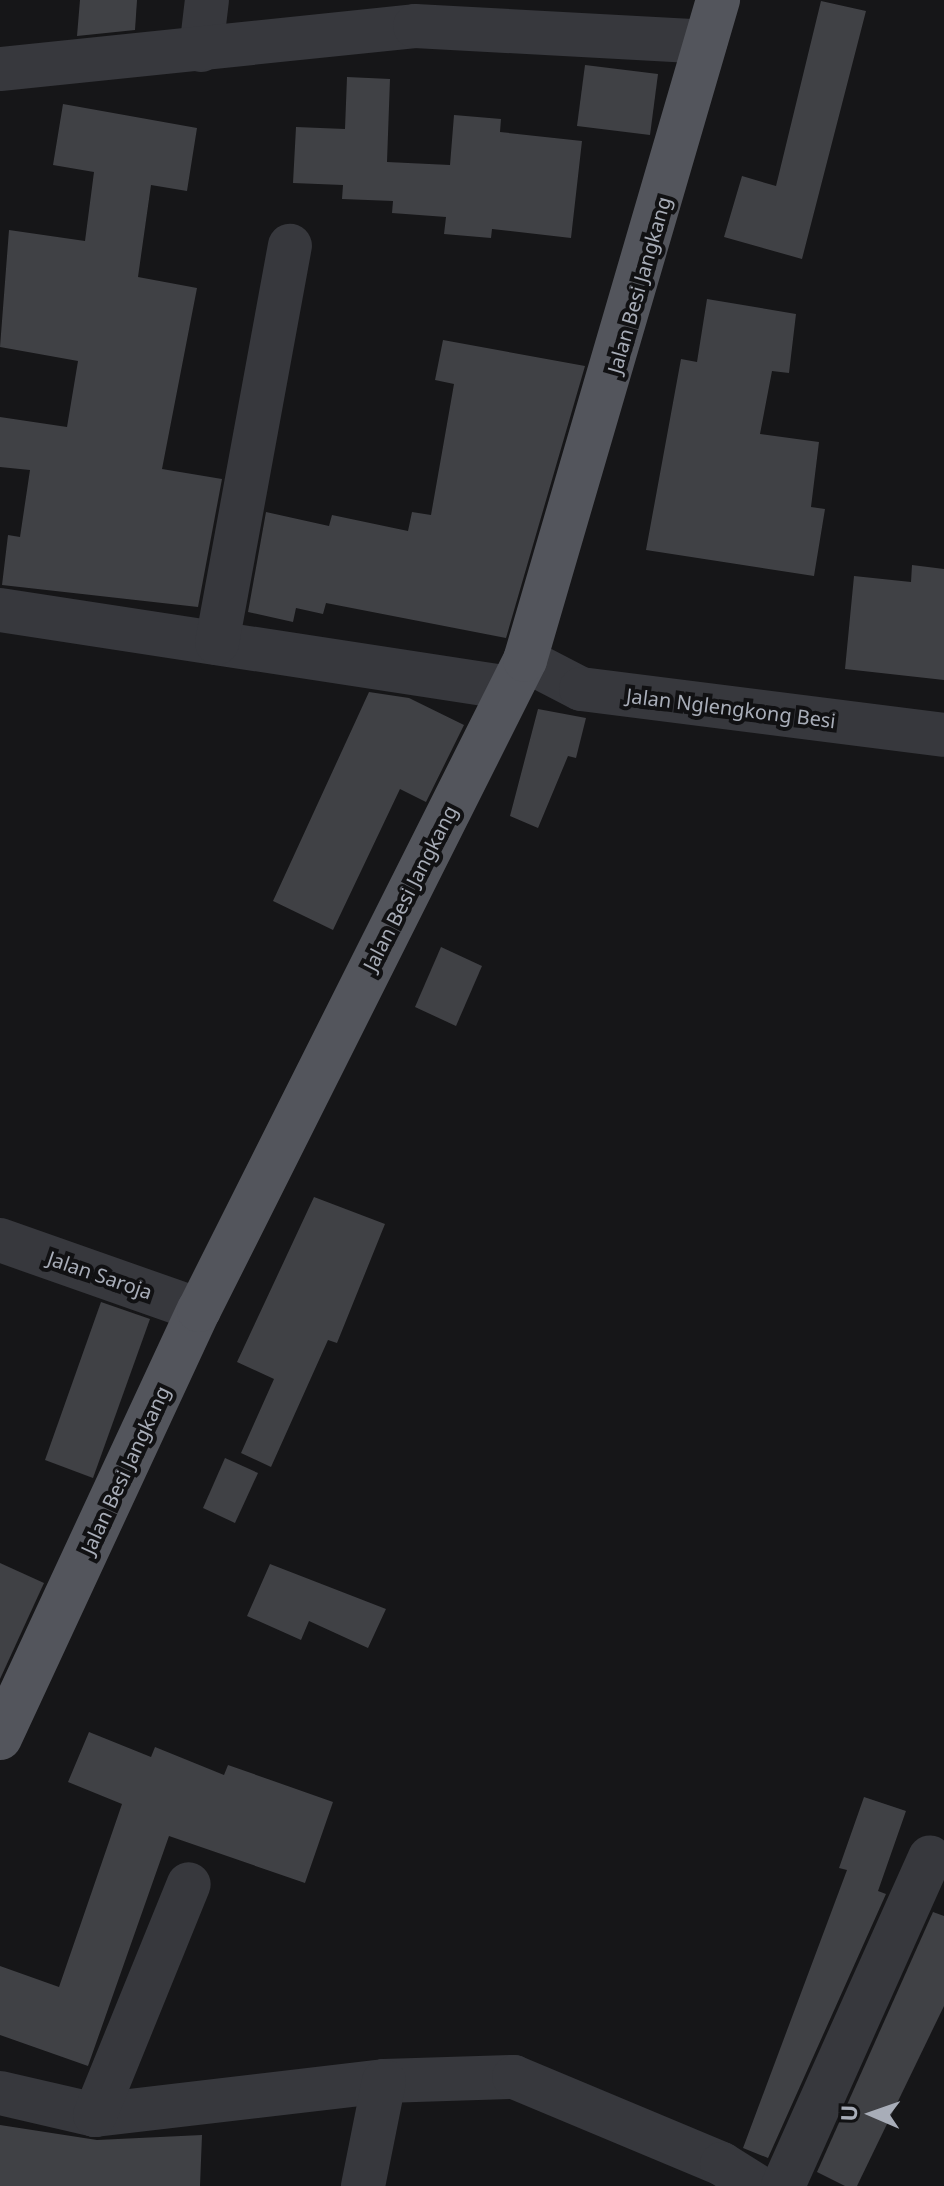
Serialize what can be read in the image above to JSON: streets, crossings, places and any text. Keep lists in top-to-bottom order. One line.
{"streets":{"main road":["Jalan Besi Jangkang"],"street":["Jalan Nglengkong Besi","Jalan Saroja"]},"crossings":[["Jalan Besi Jangkang","Jalan Nglengkong Besi"],["Jalan Besi Jangkang","Jalan Saroja"]],"north":"left"}
